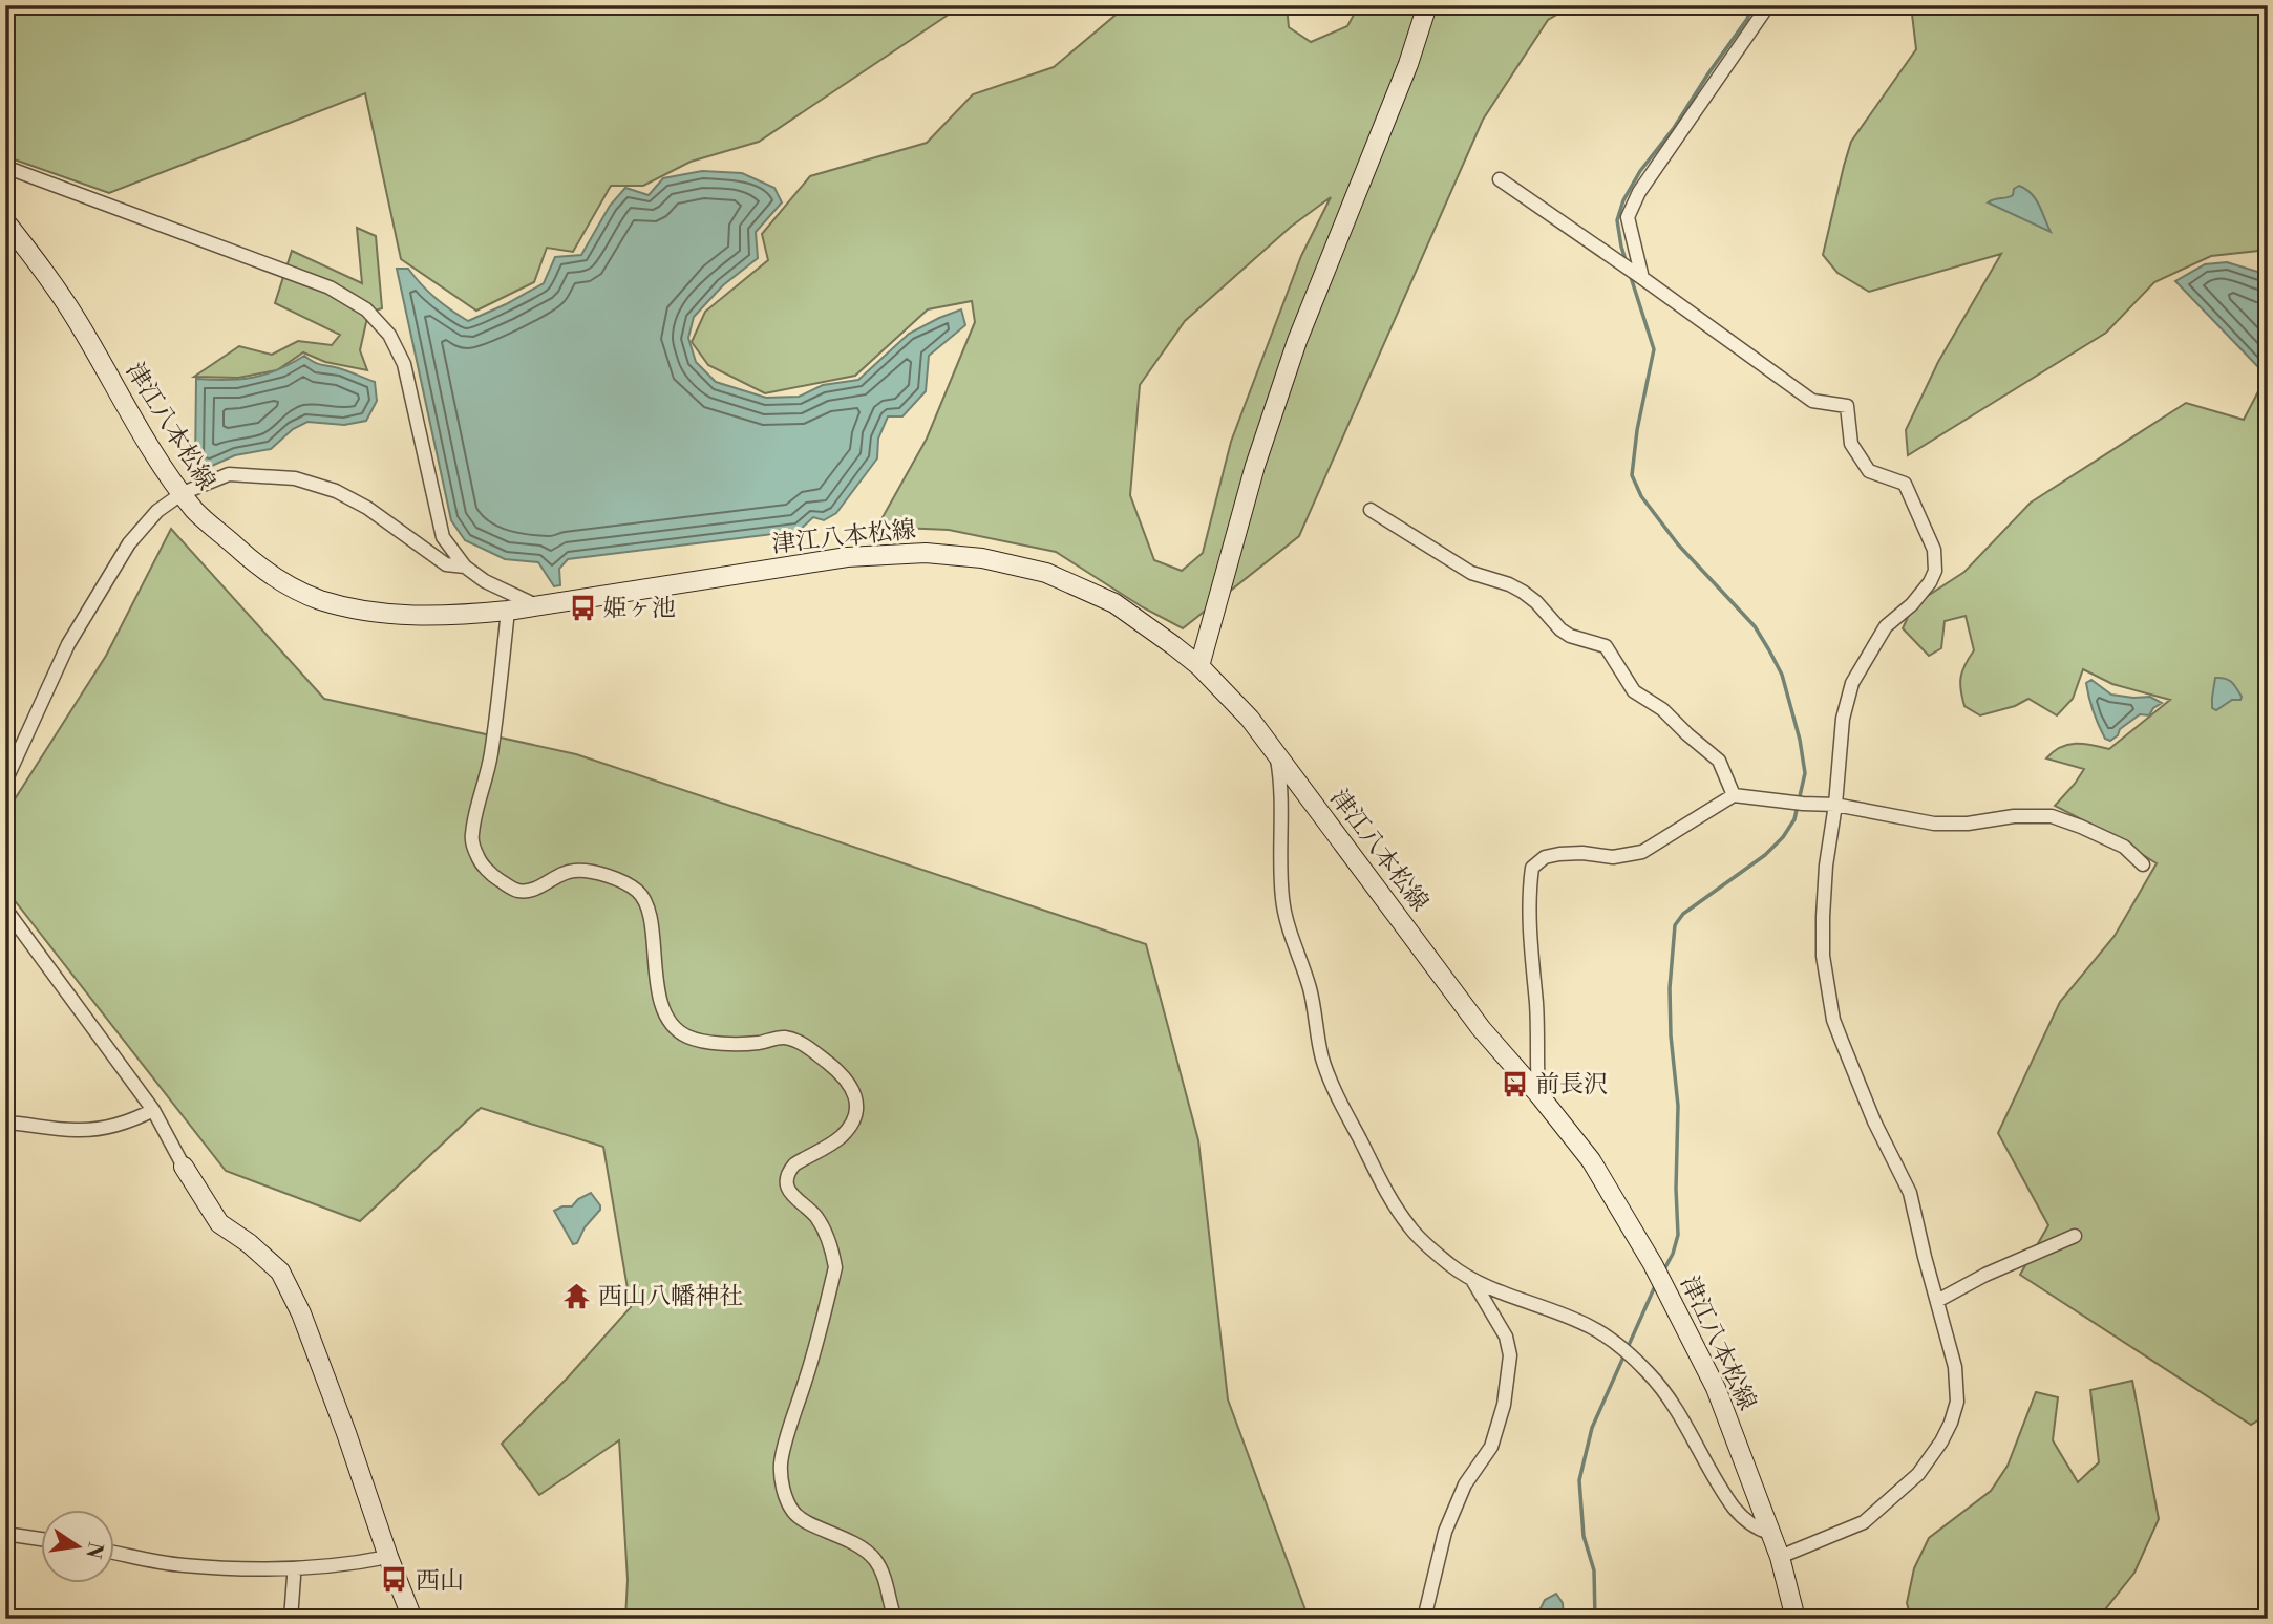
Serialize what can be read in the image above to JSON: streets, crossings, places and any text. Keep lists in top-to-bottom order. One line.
{"streets":{"main road":["津江八本松線"]},"places":{"bus stop":["姫ヶ池","前長沢","西山"],"temple":["西山八幡神社"]},"north":"right"}
